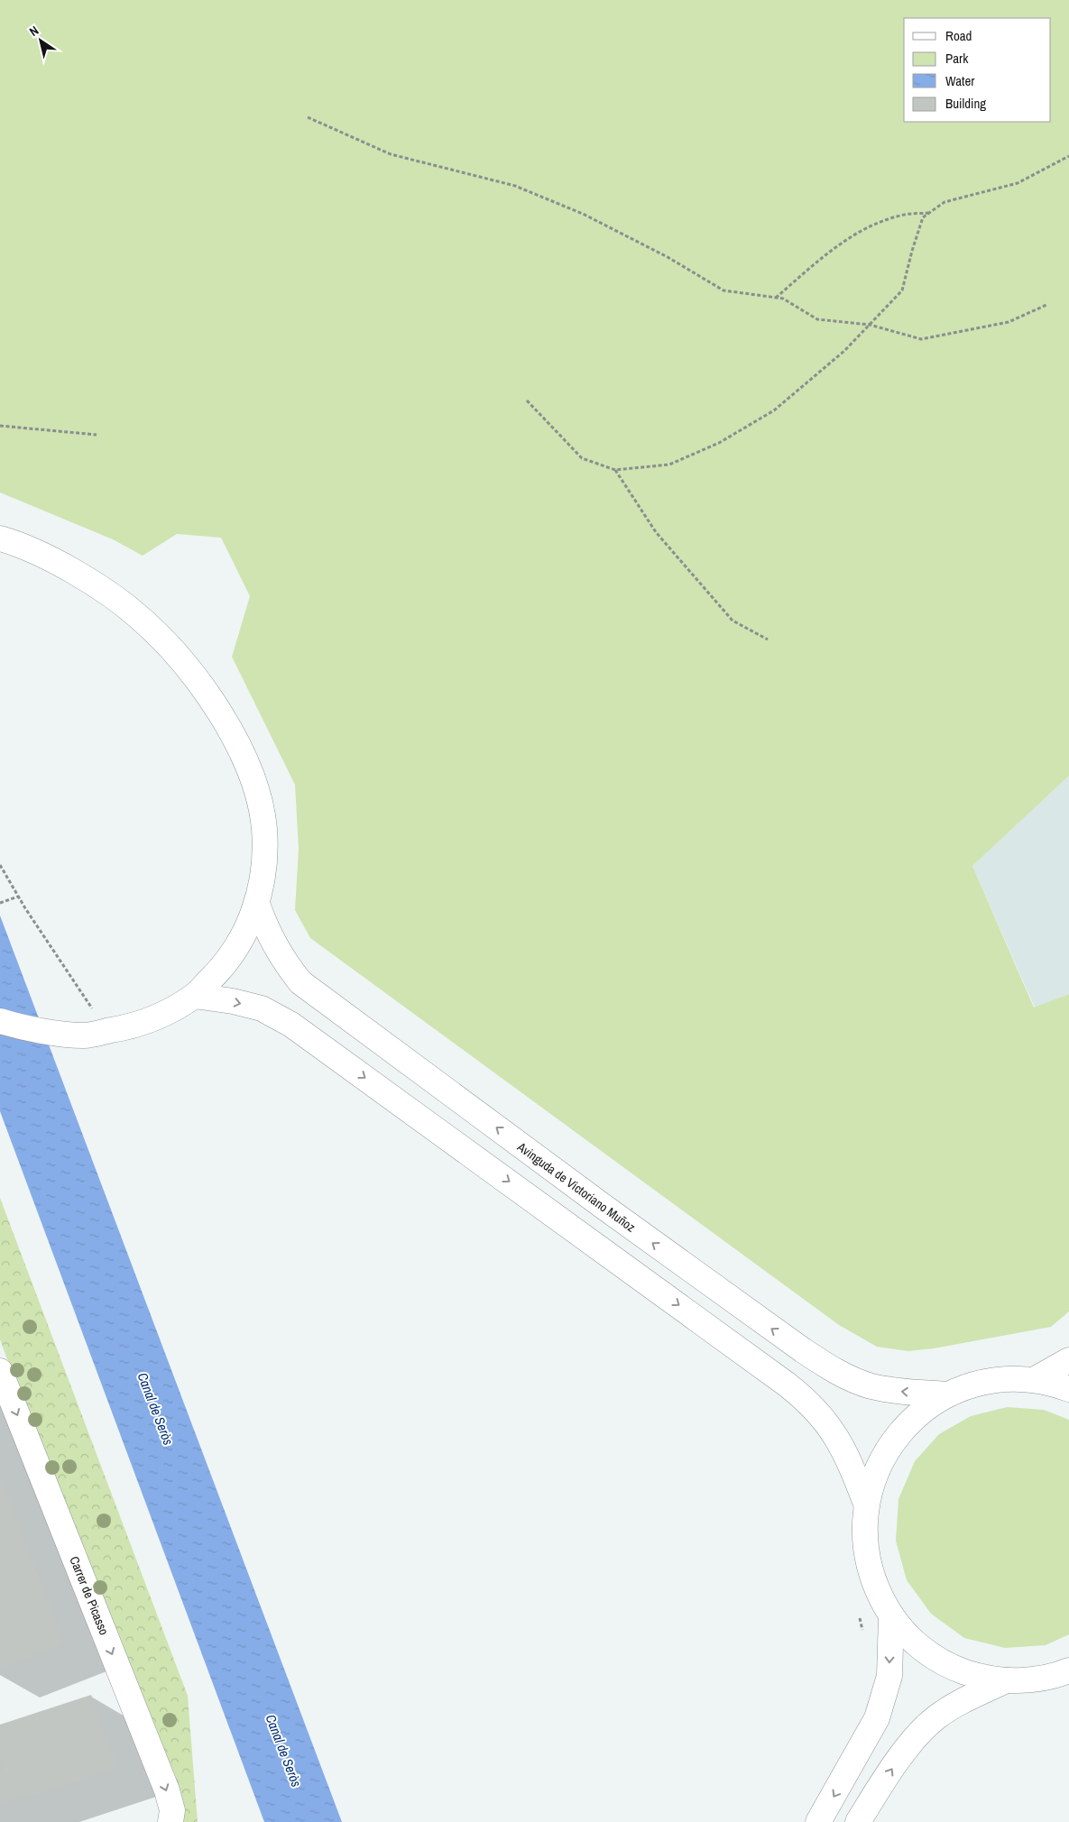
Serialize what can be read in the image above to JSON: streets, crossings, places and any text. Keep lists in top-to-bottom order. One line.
{"streets":{"main road":["Avinguda de Victoriano Muñoz","Carrer de Picasso"]},"one_way":["Carrer de Picasso"],"water":["Canal de Seròs"],"legend":["Road","Park","Water","Building"],"north":"top left"}
